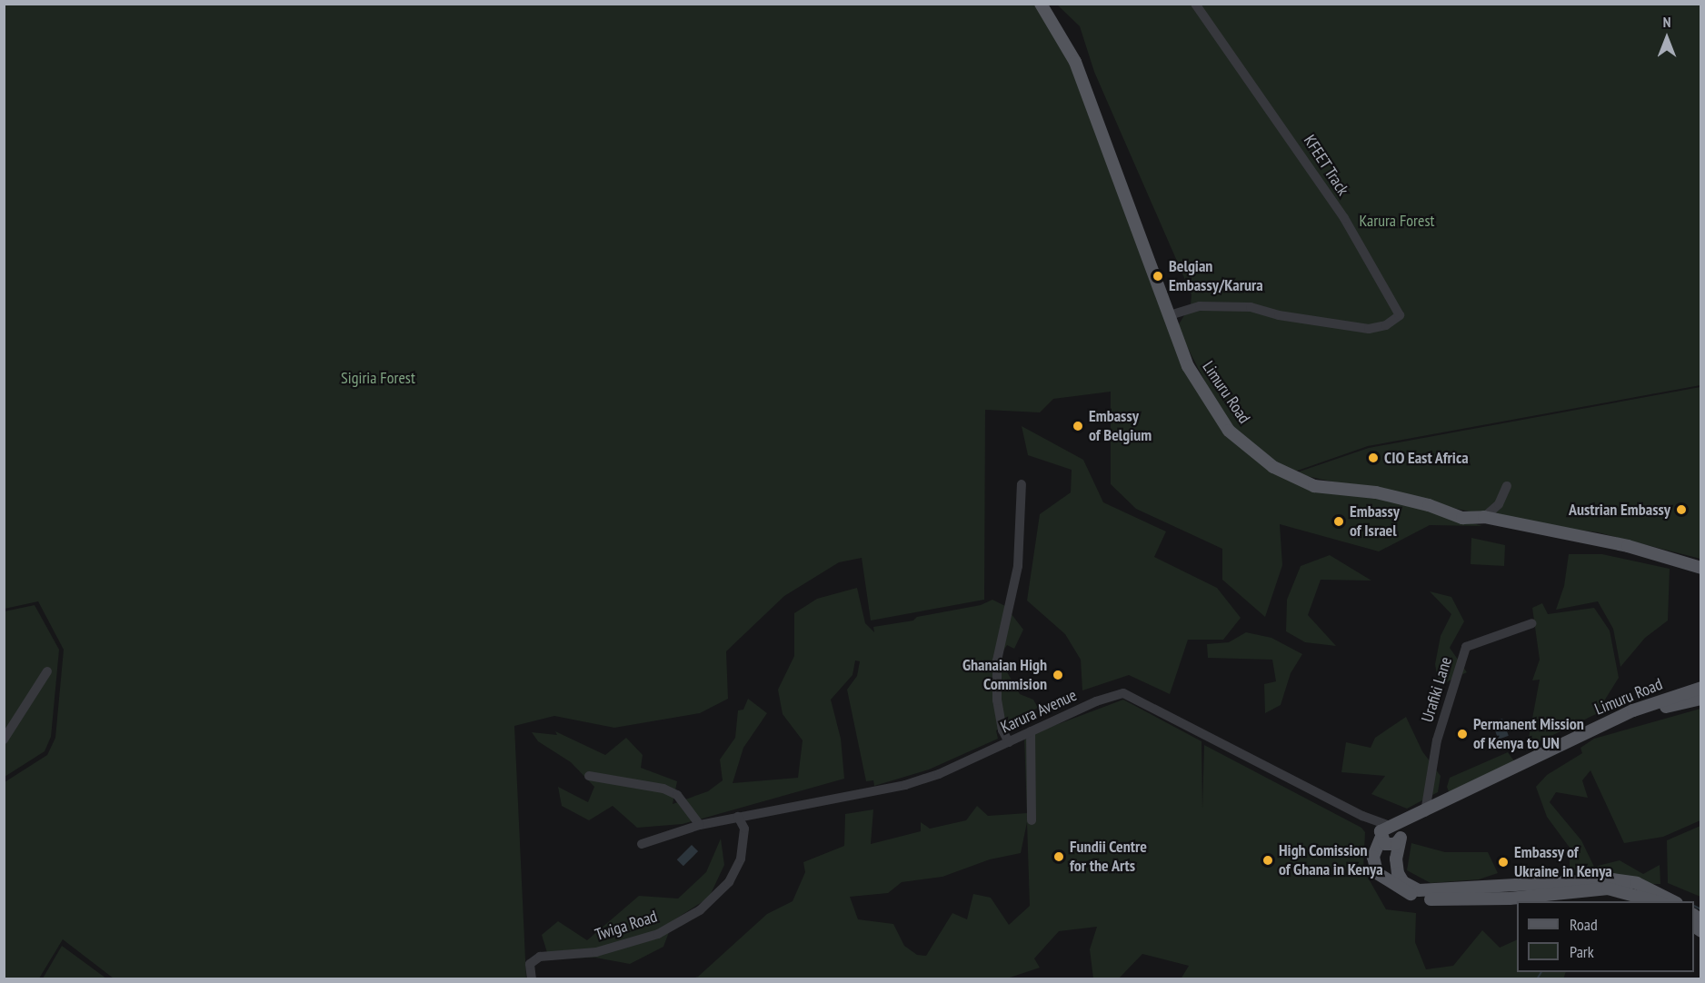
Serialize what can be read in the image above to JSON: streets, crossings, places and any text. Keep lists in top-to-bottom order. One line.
{"streets":{"main road":["Limuru Road"],"street":["KFEET Track","Urafiki Lane","Karura Avenue","Twiga Road"]},"crossings":[["KFEET Track","Limuru Road"],["Limuru Road","Urafiki Lane"],["Limuru Road","Karura Avenue"],["Karura Avenue","Twiga Road"]],"parks":["Karura Forest","Sigiria Forest"],"places":["Belgian Embassy/Karura","Embassy of Belgium","CIO East Africa","Austrian Embassy","Embassy of Israel","Ghanaian High Commision","Permanent Mission of Kenya to UN","Fundii Centre for the Arts","High Comission of Ghana in Kenya","Embassy of Ukraine in Kenya"],"legend":["Road","Park"],"north":"top"}
